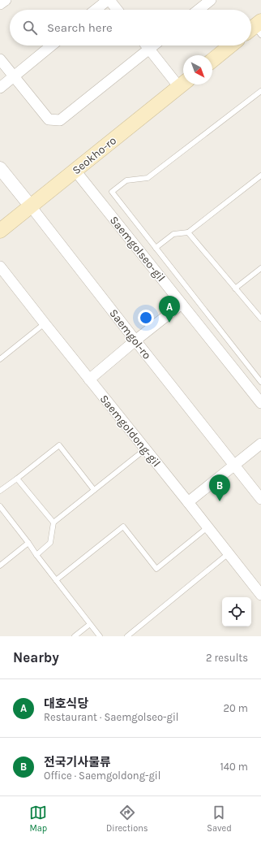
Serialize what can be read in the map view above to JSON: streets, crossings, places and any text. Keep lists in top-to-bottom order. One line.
{"streets":{"main road":["Seokho-ro"],"street":["Saemgolseo-gil","Saemgol-ro","Saemgoldong-gil"]},"crossings":[["Seokho-ro","Saemgolseo-gil"],["Seokho-ro","Saemgol-ro"]],"north":"bottom right","page":{"search":"Search here","pins":["A","B"],"heading":["Nearby","2 results"],"list":[{"mark":"A","name":"대호식당","note":"Restaurant · Saemgolseo-gil","value":"20 m"},{"mark":"B","name":"전국기사물류","note":"Office · Saemgoldong-gil","value":"140 m"}],"nav":["Map","Directions","Saved"]}}
